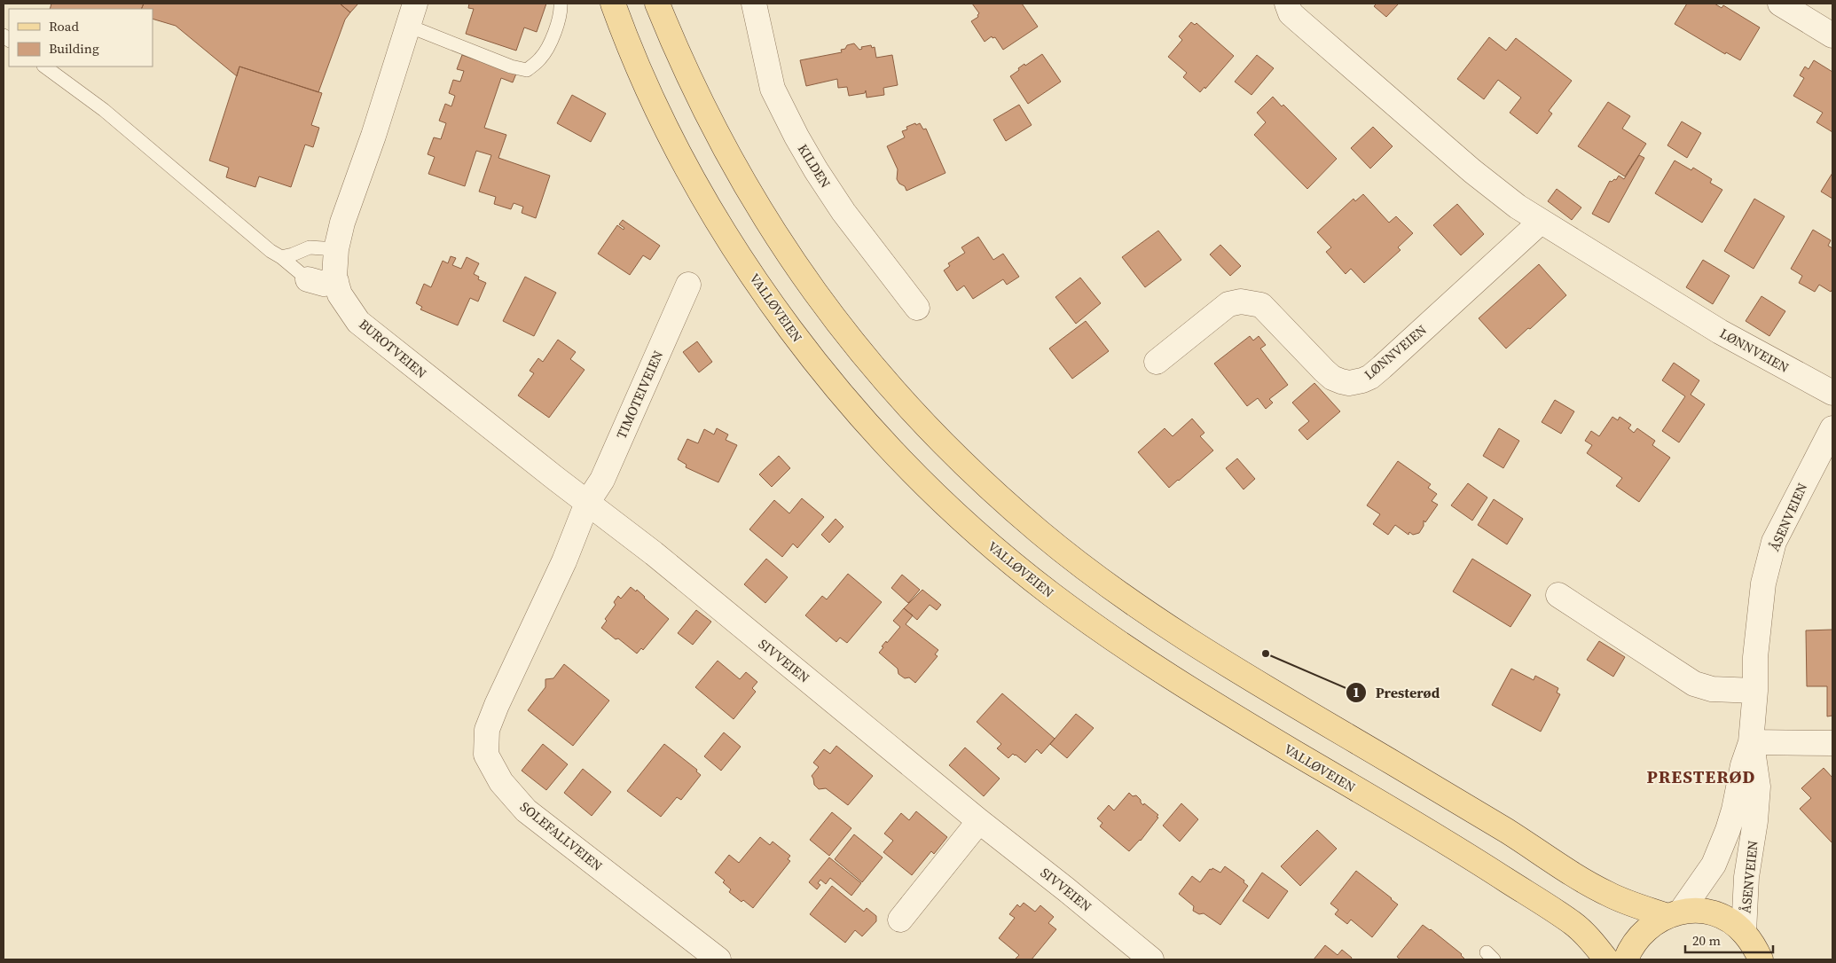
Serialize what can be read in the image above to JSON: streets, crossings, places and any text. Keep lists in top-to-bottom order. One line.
{"streets":{"main road":["VALLØVEIEN"],"street":["KILDEN","BUROTVEIEN","LØNNVEIEN","TIMOTEIVEIEN","ÅSENVEIEN","SIVVEIEN","SOLEFALLVEIEN"]},"crossings":[["BUROTVEIEN","TIMOTEIVEIEN"],["BUROTVEIEN","SIVVEIEN"],["BUROTVEIEN","SOLEFALLVEIEN"],["TIMOTEIVEIEN","SIVVEIEN"],["TIMOTEIVEIEN","SOLEFALLVEIEN"],["SIVVEIEN","SOLEFALLVEIEN"]],"districts":["PRESTERØD"],"places":["Presterød"],"legend":["Road","Building"],"scale_bar":"20 m"}
